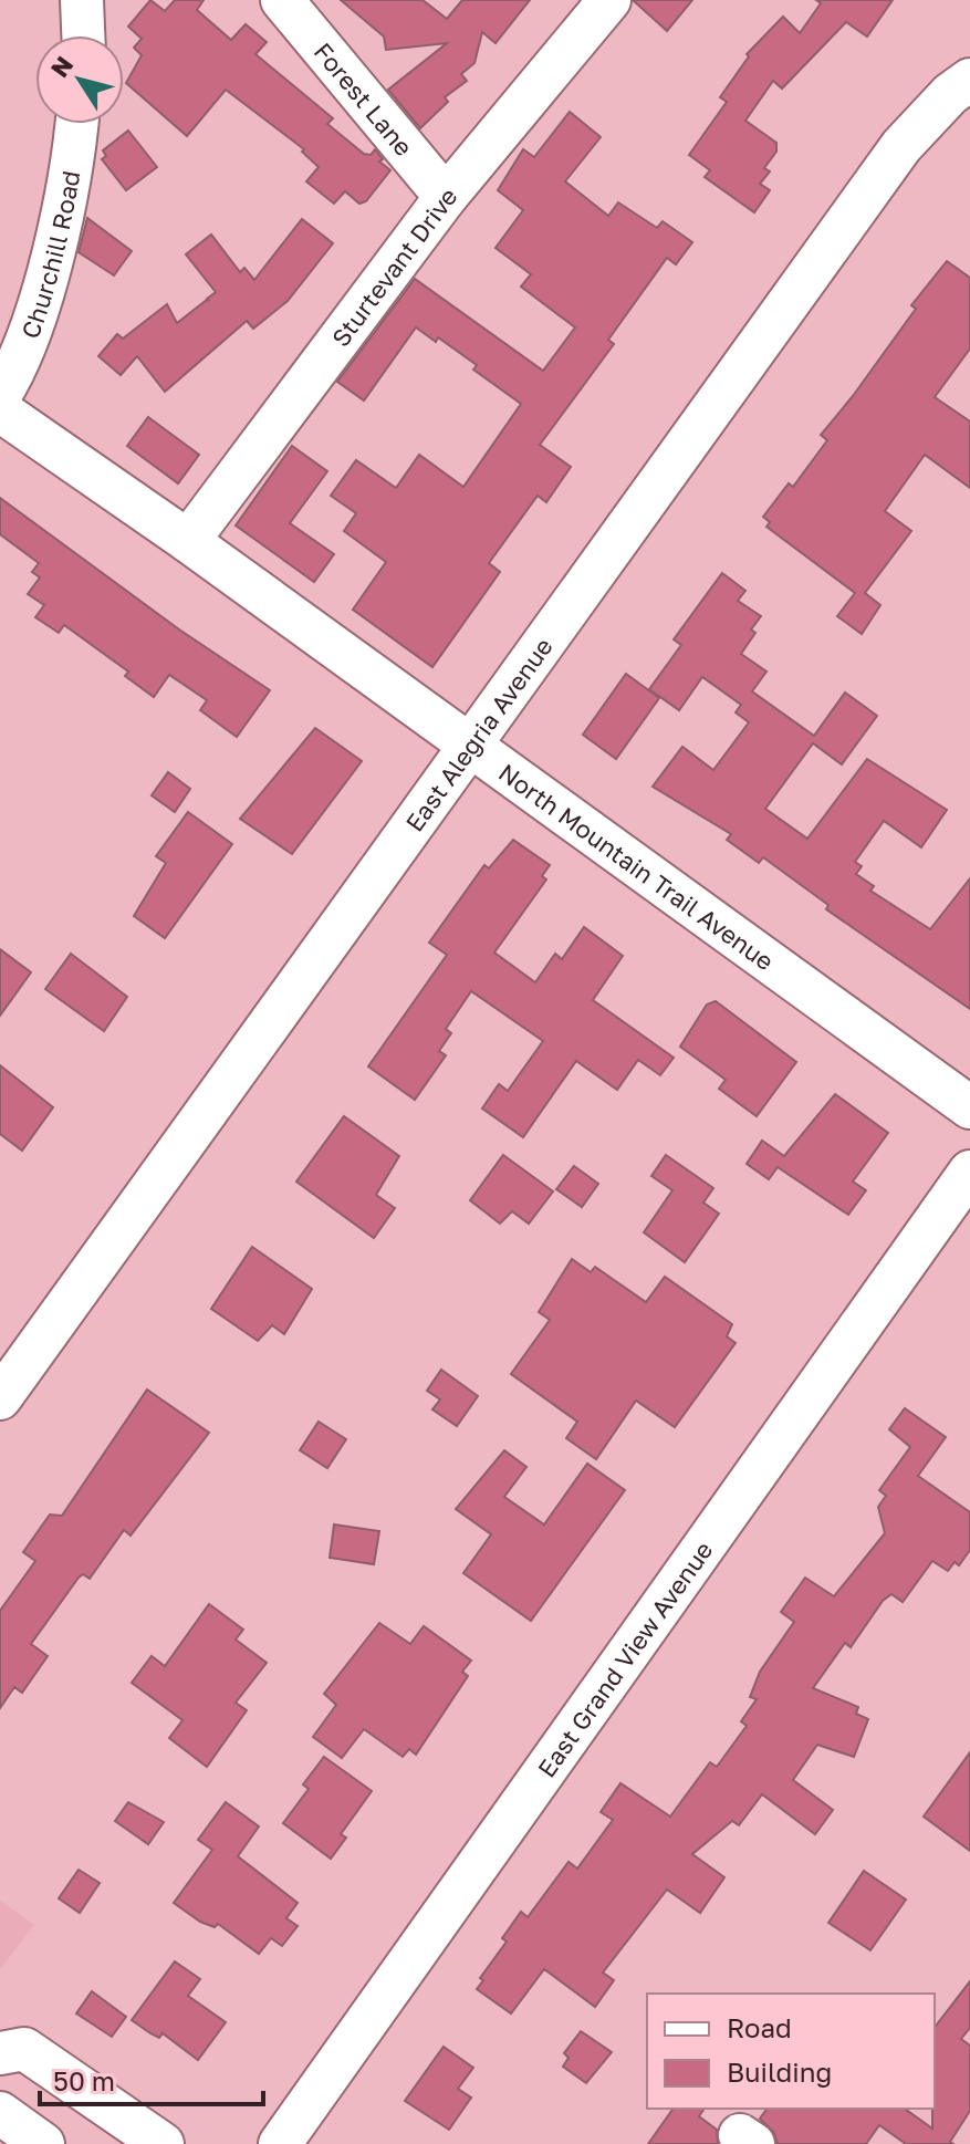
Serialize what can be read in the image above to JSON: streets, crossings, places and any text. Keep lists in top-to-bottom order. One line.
{"streets":{"street":["Forest Lane","Churchill Road","Sturtevant Drive","East Alegria Avenue","North Mountain Trail Avenue","East Grand View Avenue"]},"crossings":[["Forest Lane","Sturtevant Drive"],["Sturtevant Drive","North Mountain Trail Avenue"],["East Alegria Avenue","North Mountain Trail Avenue"]],"legend":["Road","Building"],"scale_bar":"50 m","north":"top left"}
